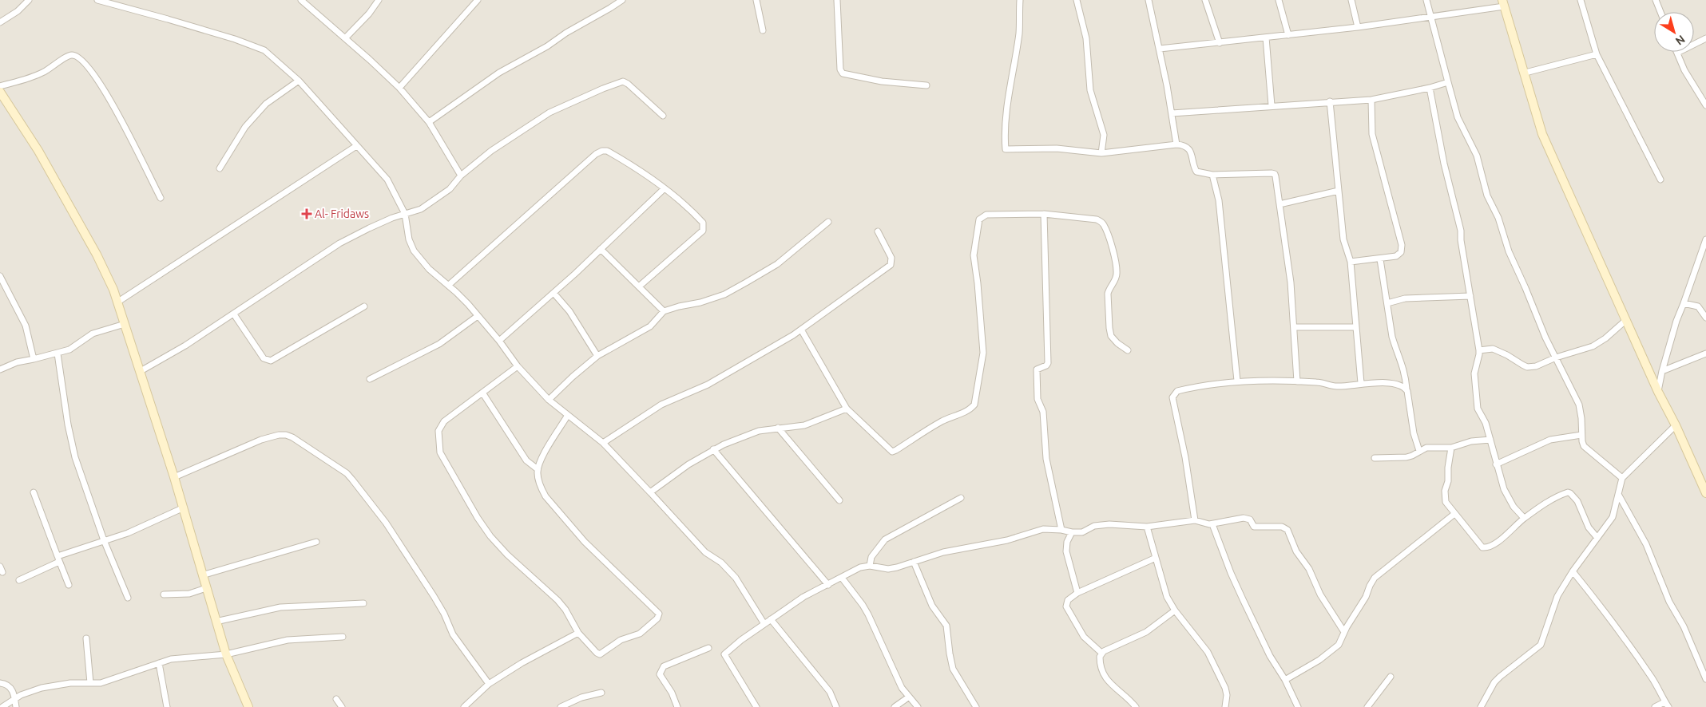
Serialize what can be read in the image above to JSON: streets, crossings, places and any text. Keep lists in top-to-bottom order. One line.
{"places":{"health":["Al- Fridaws"]},"north":"bottom right"}
